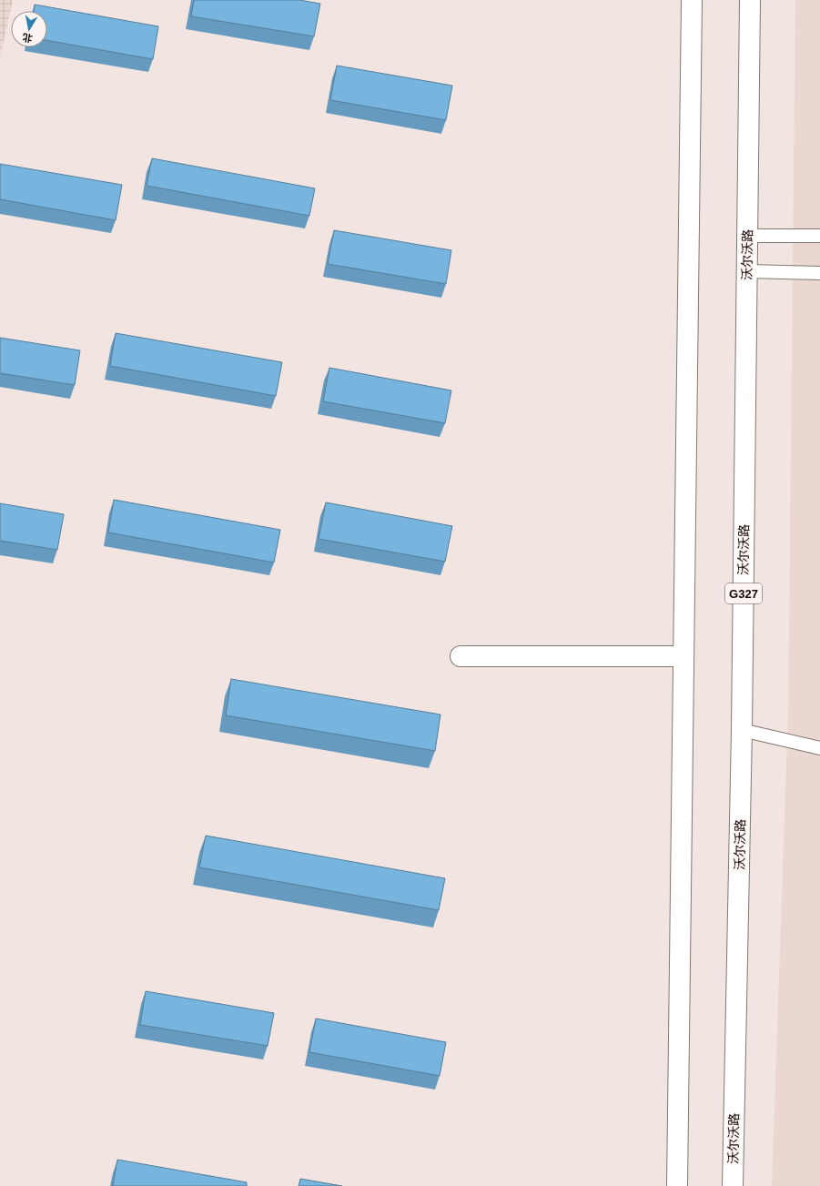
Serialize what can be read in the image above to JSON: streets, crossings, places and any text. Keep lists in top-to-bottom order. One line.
{"streets":{"main road":["沃尔沃路","G327"]},"north":"bottom"}
